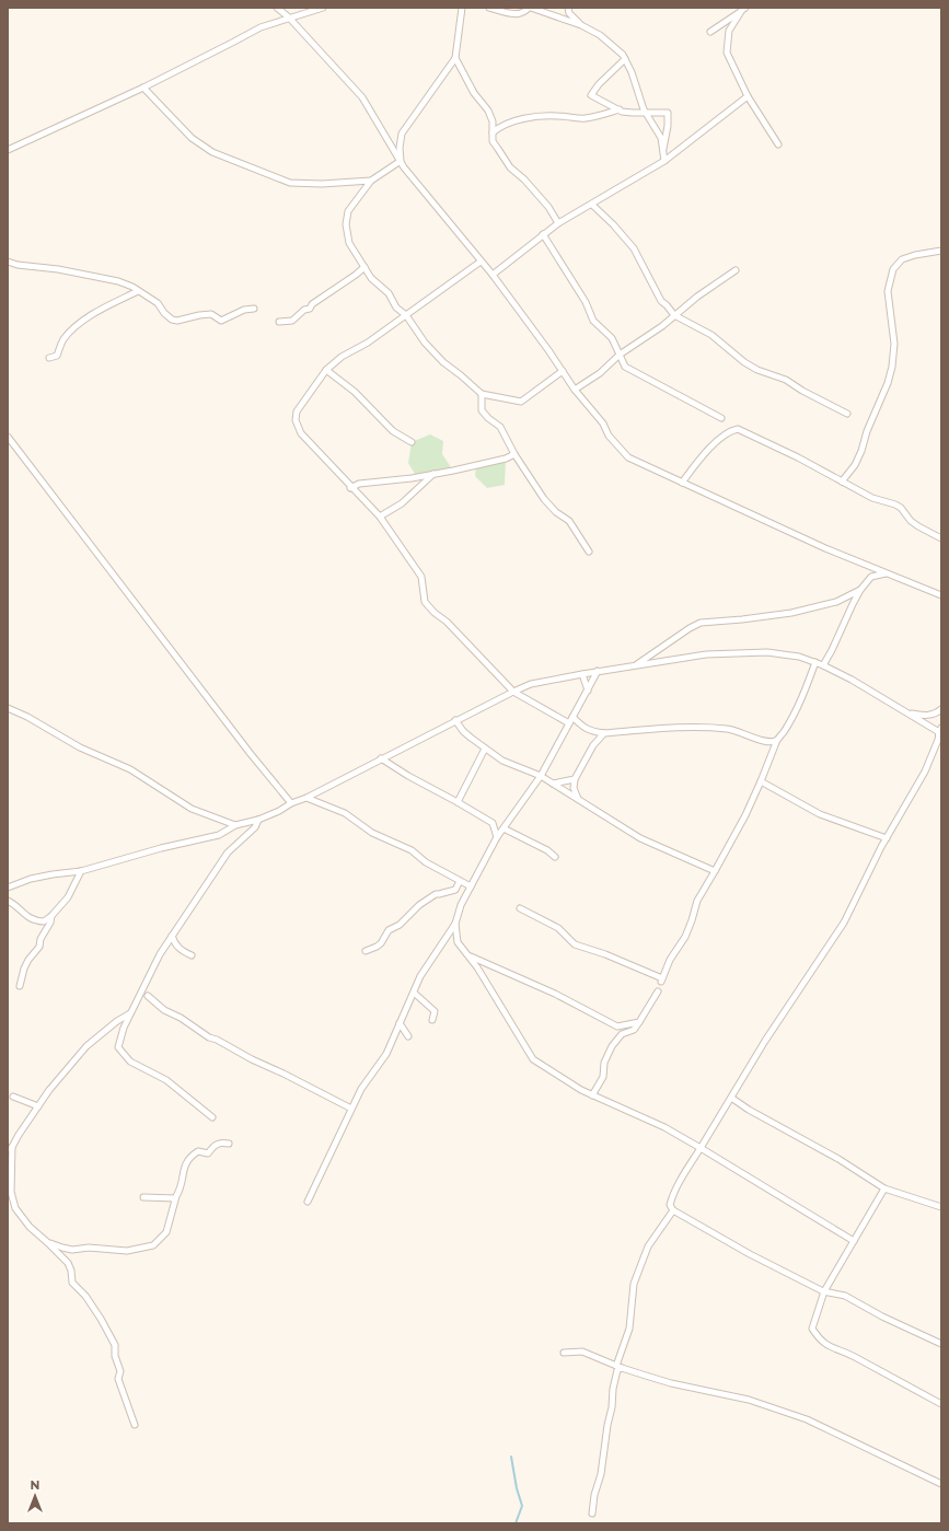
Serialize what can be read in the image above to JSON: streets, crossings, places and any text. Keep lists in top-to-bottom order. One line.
{"north":"top"}
